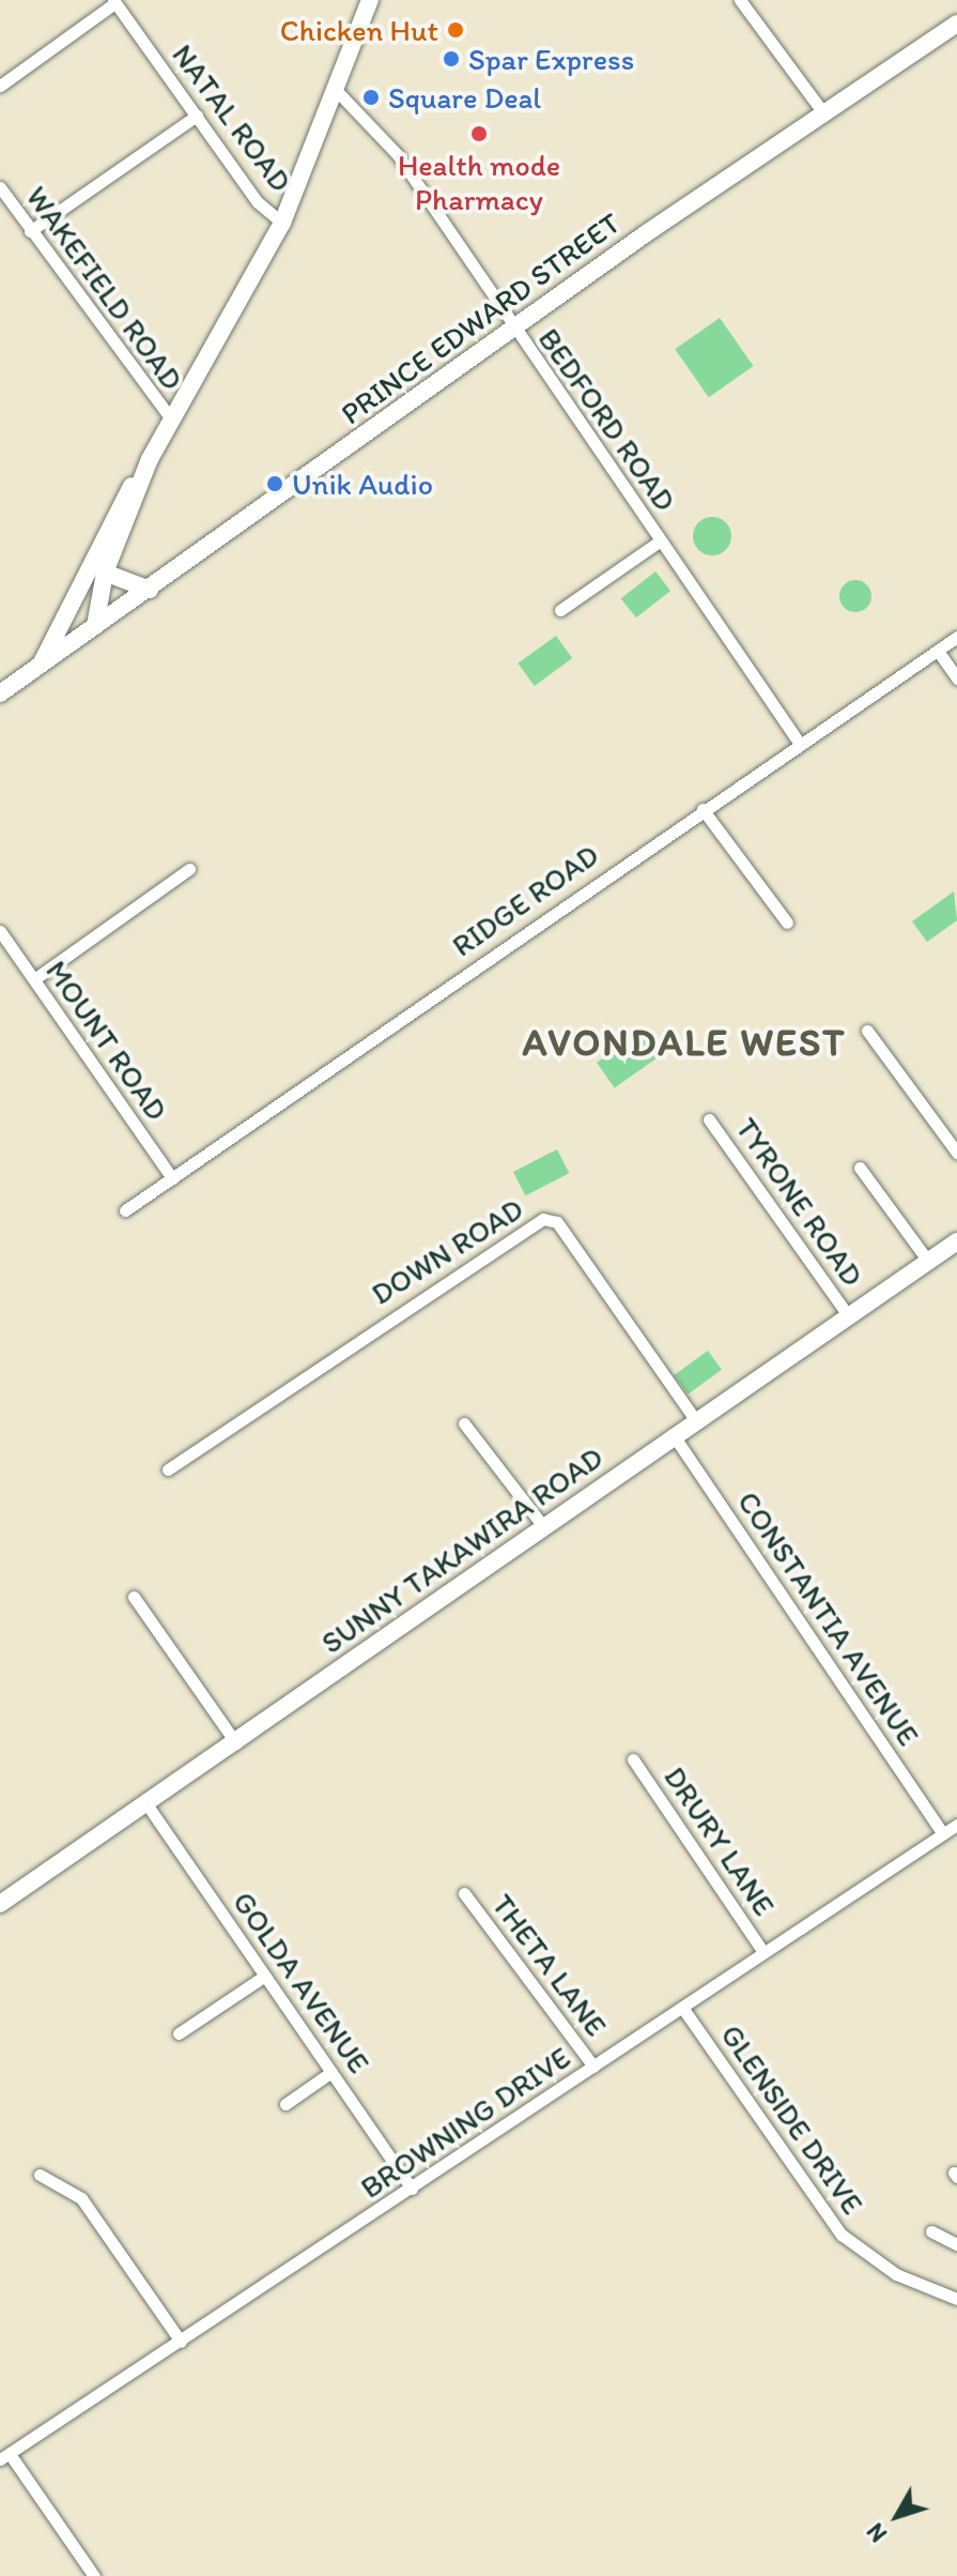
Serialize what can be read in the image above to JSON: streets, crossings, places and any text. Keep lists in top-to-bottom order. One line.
{"streets":{"main road":["PRINCE EDWARD STREET","SUNNY TAKAWIRA ROAD"],"street":["NATAL ROAD","WAKEFIELD ROAD","BEDFORD ROAD","RIDGE ROAD","MOUNT ROAD","TYRONE ROAD","DOWN ROAD","CONSTANTIA AVENUE","DRURY LANE","THETA LANE","GOLDA AVENUE","GLENSIDE DRIVE","BROWNING DRIVE"]},"crossings":[["PRINCE EDWARD STREET","BEDFORD ROAD"],["BEDFORD ROAD","RIDGE ROAD"],["RIDGE ROAD","MOUNT ROAD"],["TYRONE ROAD","SUNNY TAKAWIRA ROAD"],["DOWN ROAD","SUNNY TAKAWIRA ROAD"],["SUNNY TAKAWIRA ROAD","CONSTANTIA AVENUE"],["SUNNY TAKAWIRA ROAD","GOLDA AVENUE"],["CONSTANTIA AVENUE","BROWNING DRIVE"],["DRURY LANE","BROWNING DRIVE"],["THETA LANE","BROWNING DRIVE"],["GOLDA AVENUE","BROWNING DRIVE"],["GLENSIDE DRIVE","BROWNING DRIVE"]],"districts":["AVONDALE WEST"],"places":["Chicken Hut","Spar Express","Square Deal","Health mode Pharmacy","Unik Audio"],"north":"bottom left"}
